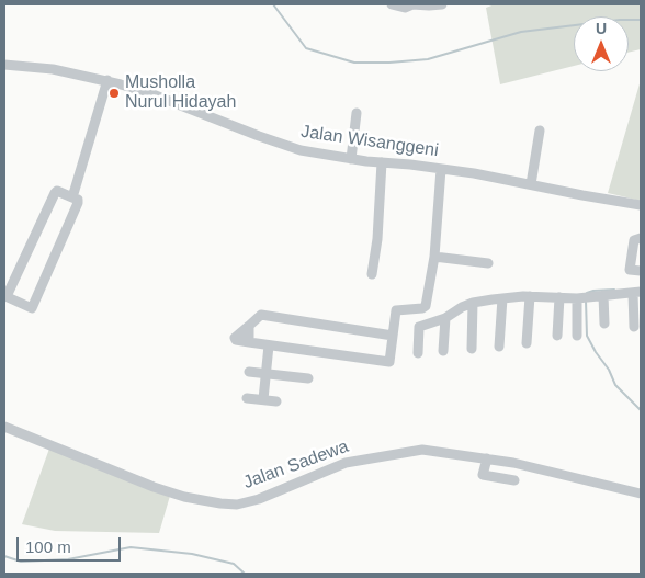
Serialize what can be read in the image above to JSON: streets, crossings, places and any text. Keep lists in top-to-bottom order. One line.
{"streets":{"street":["Jalan Wisanggeni","Jalan Sadewa"]},"places":["Musholla Nurul Hidayah"],"scale_bar":"100 m","north":"top"}
